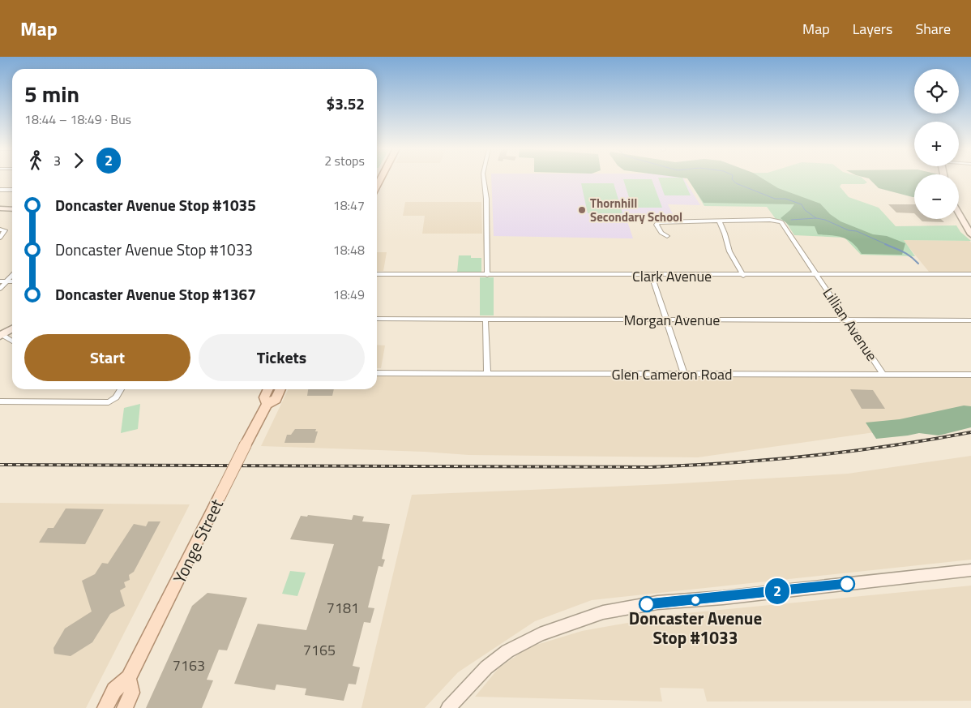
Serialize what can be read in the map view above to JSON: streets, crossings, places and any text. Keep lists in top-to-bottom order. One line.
{"streets":{"main road":["Yonge Street"],"street":["Clark Avenue","Morgan Avenue","Lillian Avenue","Glen Cameron Road"]},"crossings":[["Clark Avenue","Lillian Avenue"],["Morgan Avenue","Lillian Avenue"],["Lillian Avenue","Glen Cameron Road"]],"places":["Thornhill Secondary School","Doncaster Avenue Stop #1033"],"lines":["bus line 2"],"house_numbers":["7181","7165","7163"],"page":{"header":"Map","nav":["Map","Layers","Share"],"on_map":"2","map_buttons":["+","−"],"heading":["5 min","18:44 – 18:49 · Bus","$3.52"],"legs":["3","2","2 stops"],"list":[{"name":"Doncaster Avenue Stop #1035","value":"18:47"},{"name":"Doncaster Avenue Stop #1033","value":"18:48"},{"name":"Doncaster Avenue Stop #1367","value":"18:49"}],"buttons":["Start","Tickets"]}}
